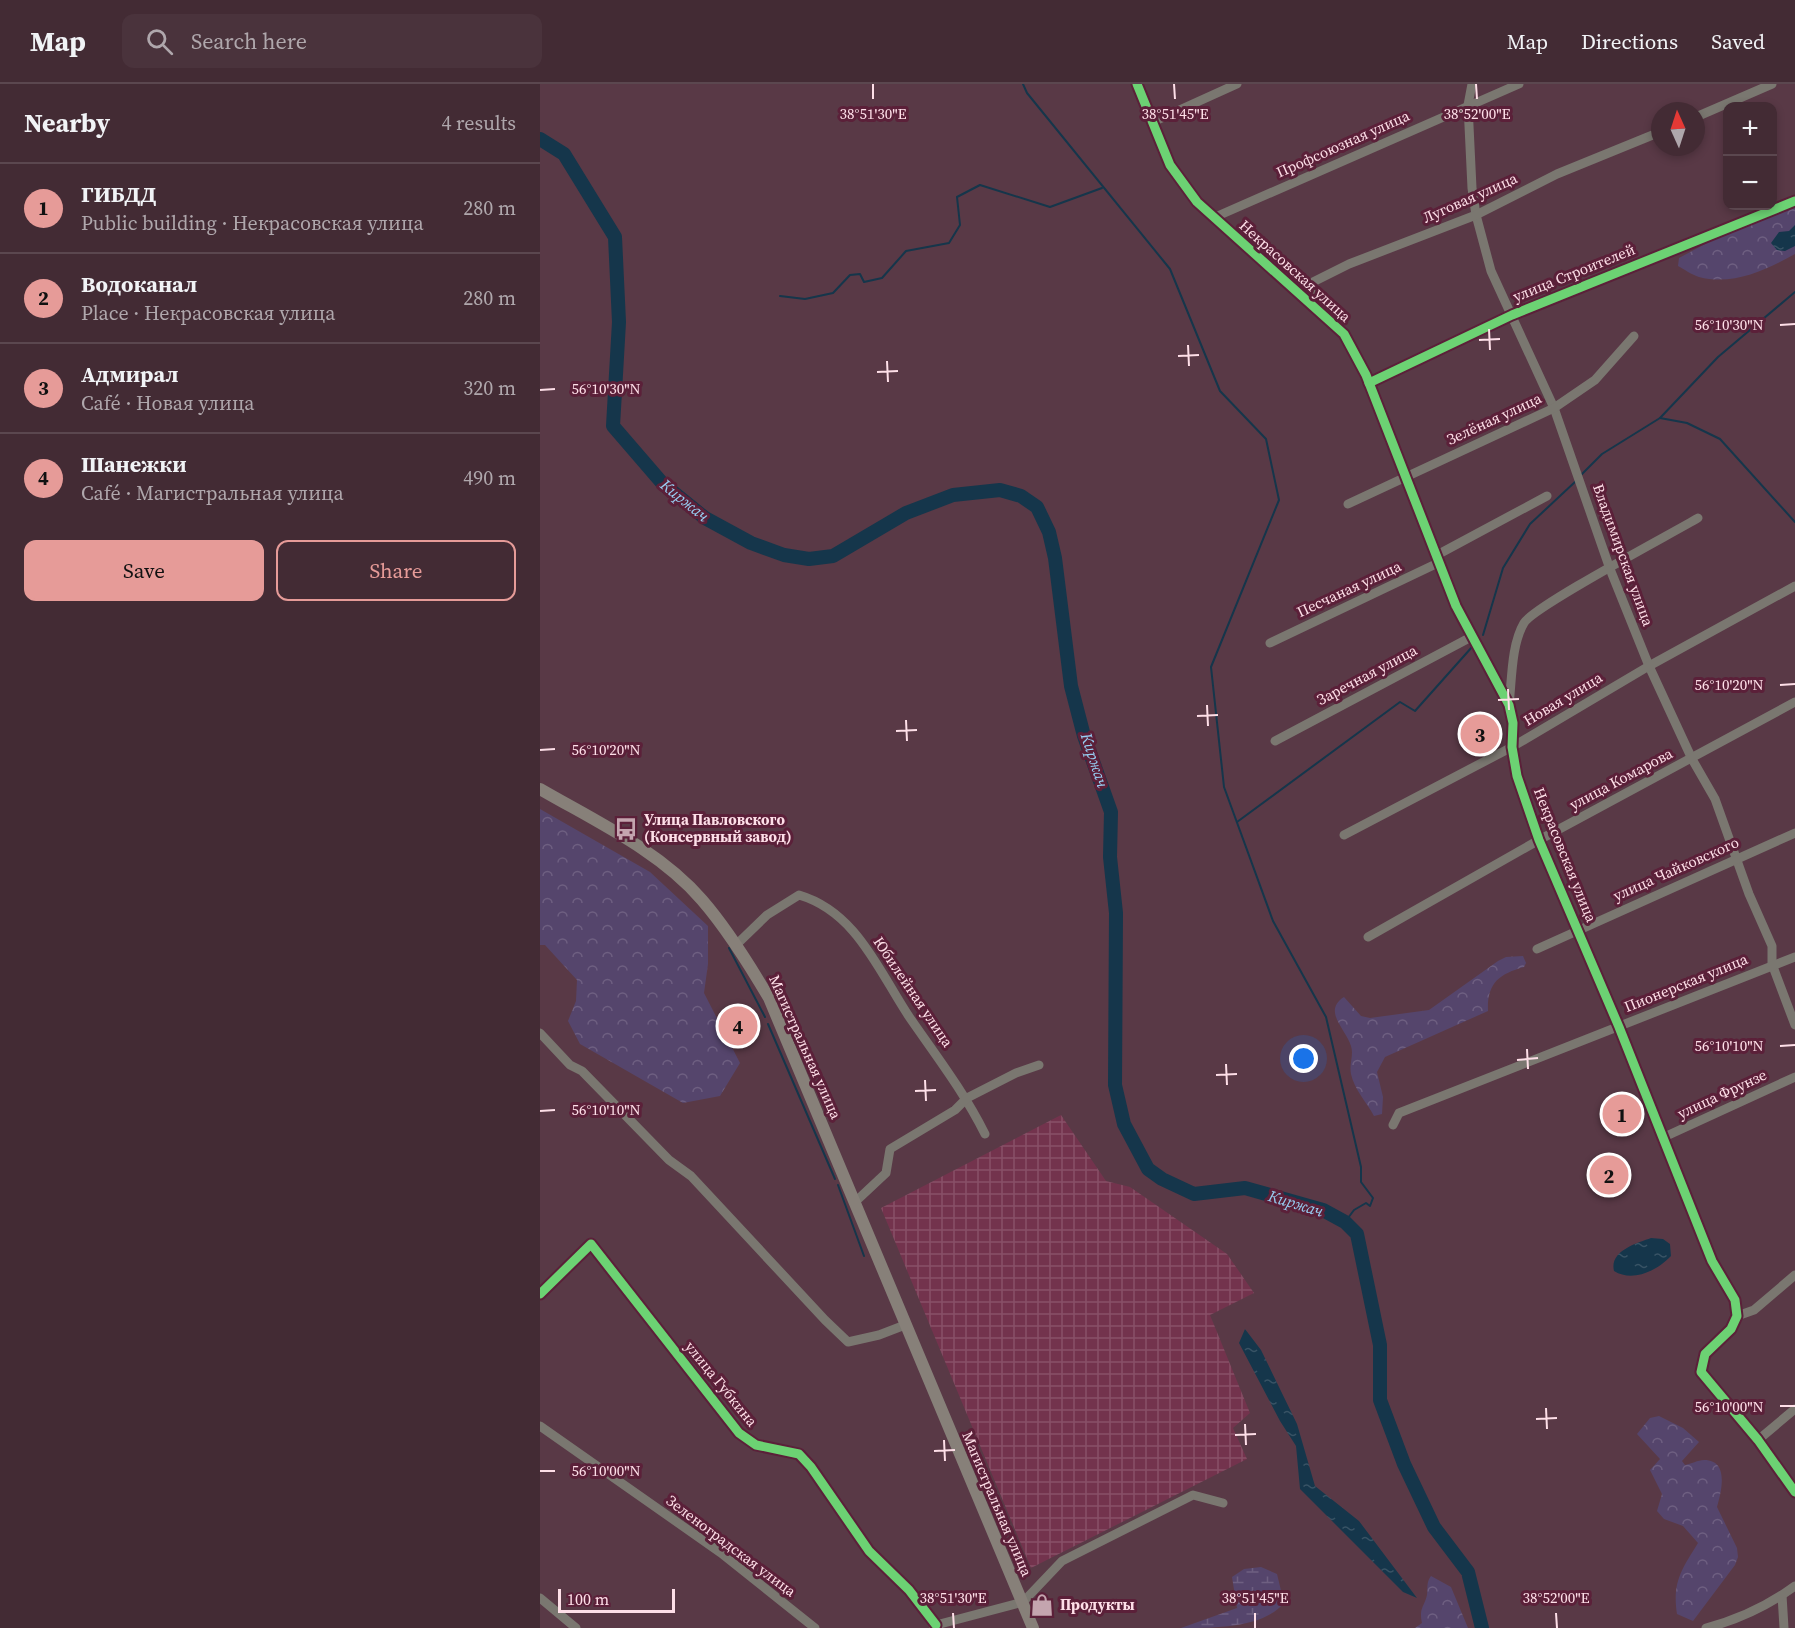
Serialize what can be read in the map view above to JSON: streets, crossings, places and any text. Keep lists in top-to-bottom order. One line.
{"streets":{"main road":["Магистральная улица"],"street":["Профсоюзная улица","Луговая улица","Некрасовская улица","улица Строителей","Зелёная улица","Владимирская улица","Песчаная улица","Заречная улица","Новая улица","улица Комарова","улица Чайковского","Пионерская улица","Юбилейная улица","улица Фрунзе","улица Губкина","Зеленоградская улица"]},"crossings":[["Профсоюзная улица","Некрасовская улица"],["Профсоюзная улица","Владимирская улица"],["Луговая улица","Некрасовская улица"],["Луговая улица","Владимирская улица"],["Некрасовская улица","улица Строителей"],["Некрасовская улица","Зелёная улица"],["Некрасовская улица","Песчаная улица"],["Некрасовская улица","Заречная улица"],["Некрасовская улица","Новая улица"],["Некрасовская улица","улица Комарова"],["Некрасовская улица","улица Чайковского"],["Некрасовская улица","Пионерская улица"],["Некрасовская улица","улица Фрунзе"],["улица Строителей","Владимирская улица"],["Зелёная улица","Владимирская улица"],["Владимирская улица","Новая улица"],["Владимирская улица","улица Комарова"],["Владимирская улица","улица Чайковского"],["Владимирская улица","Пионерская улица"],["Юбилейная улица","Магистральная улица"]],"water":["Киржач"],"places":{"bus stop":["Улица Павловского (Консервный завод)"],"shop":["Продукты"]},"scale_bar":"100 m","north":"top","page":{"header":"Map","search":"Search here","nav":["Map","Directions","Saved"],"heading":["Nearby","4 results"],"map_buttons":["+","−"],"list":[{"mark":"1","name":"ГИБДД","note":"Public building · Некрасовская улица","value":"280 m"},{"mark":"2","name":"Водоканал","note":"Place · Некрасовская улица","value":"280 m"},{"mark":"3","name":"Адмирал","note":"Café · Новая улица","value":"320 m"},{"mark":"4","name":"Шанежки","note":"Café · Магистральная улица","value":"490 m"}],"buttons":["Save","Share"],"pins":["3","4","1","2"],"scale":"100 m"},"coordinates":["38°51'30\"E","38°51'45\"E","38°52'00\"E","56°10'30\"N","56°10'20\"N","56°10'10\"N","56°10'00\"N"]}
